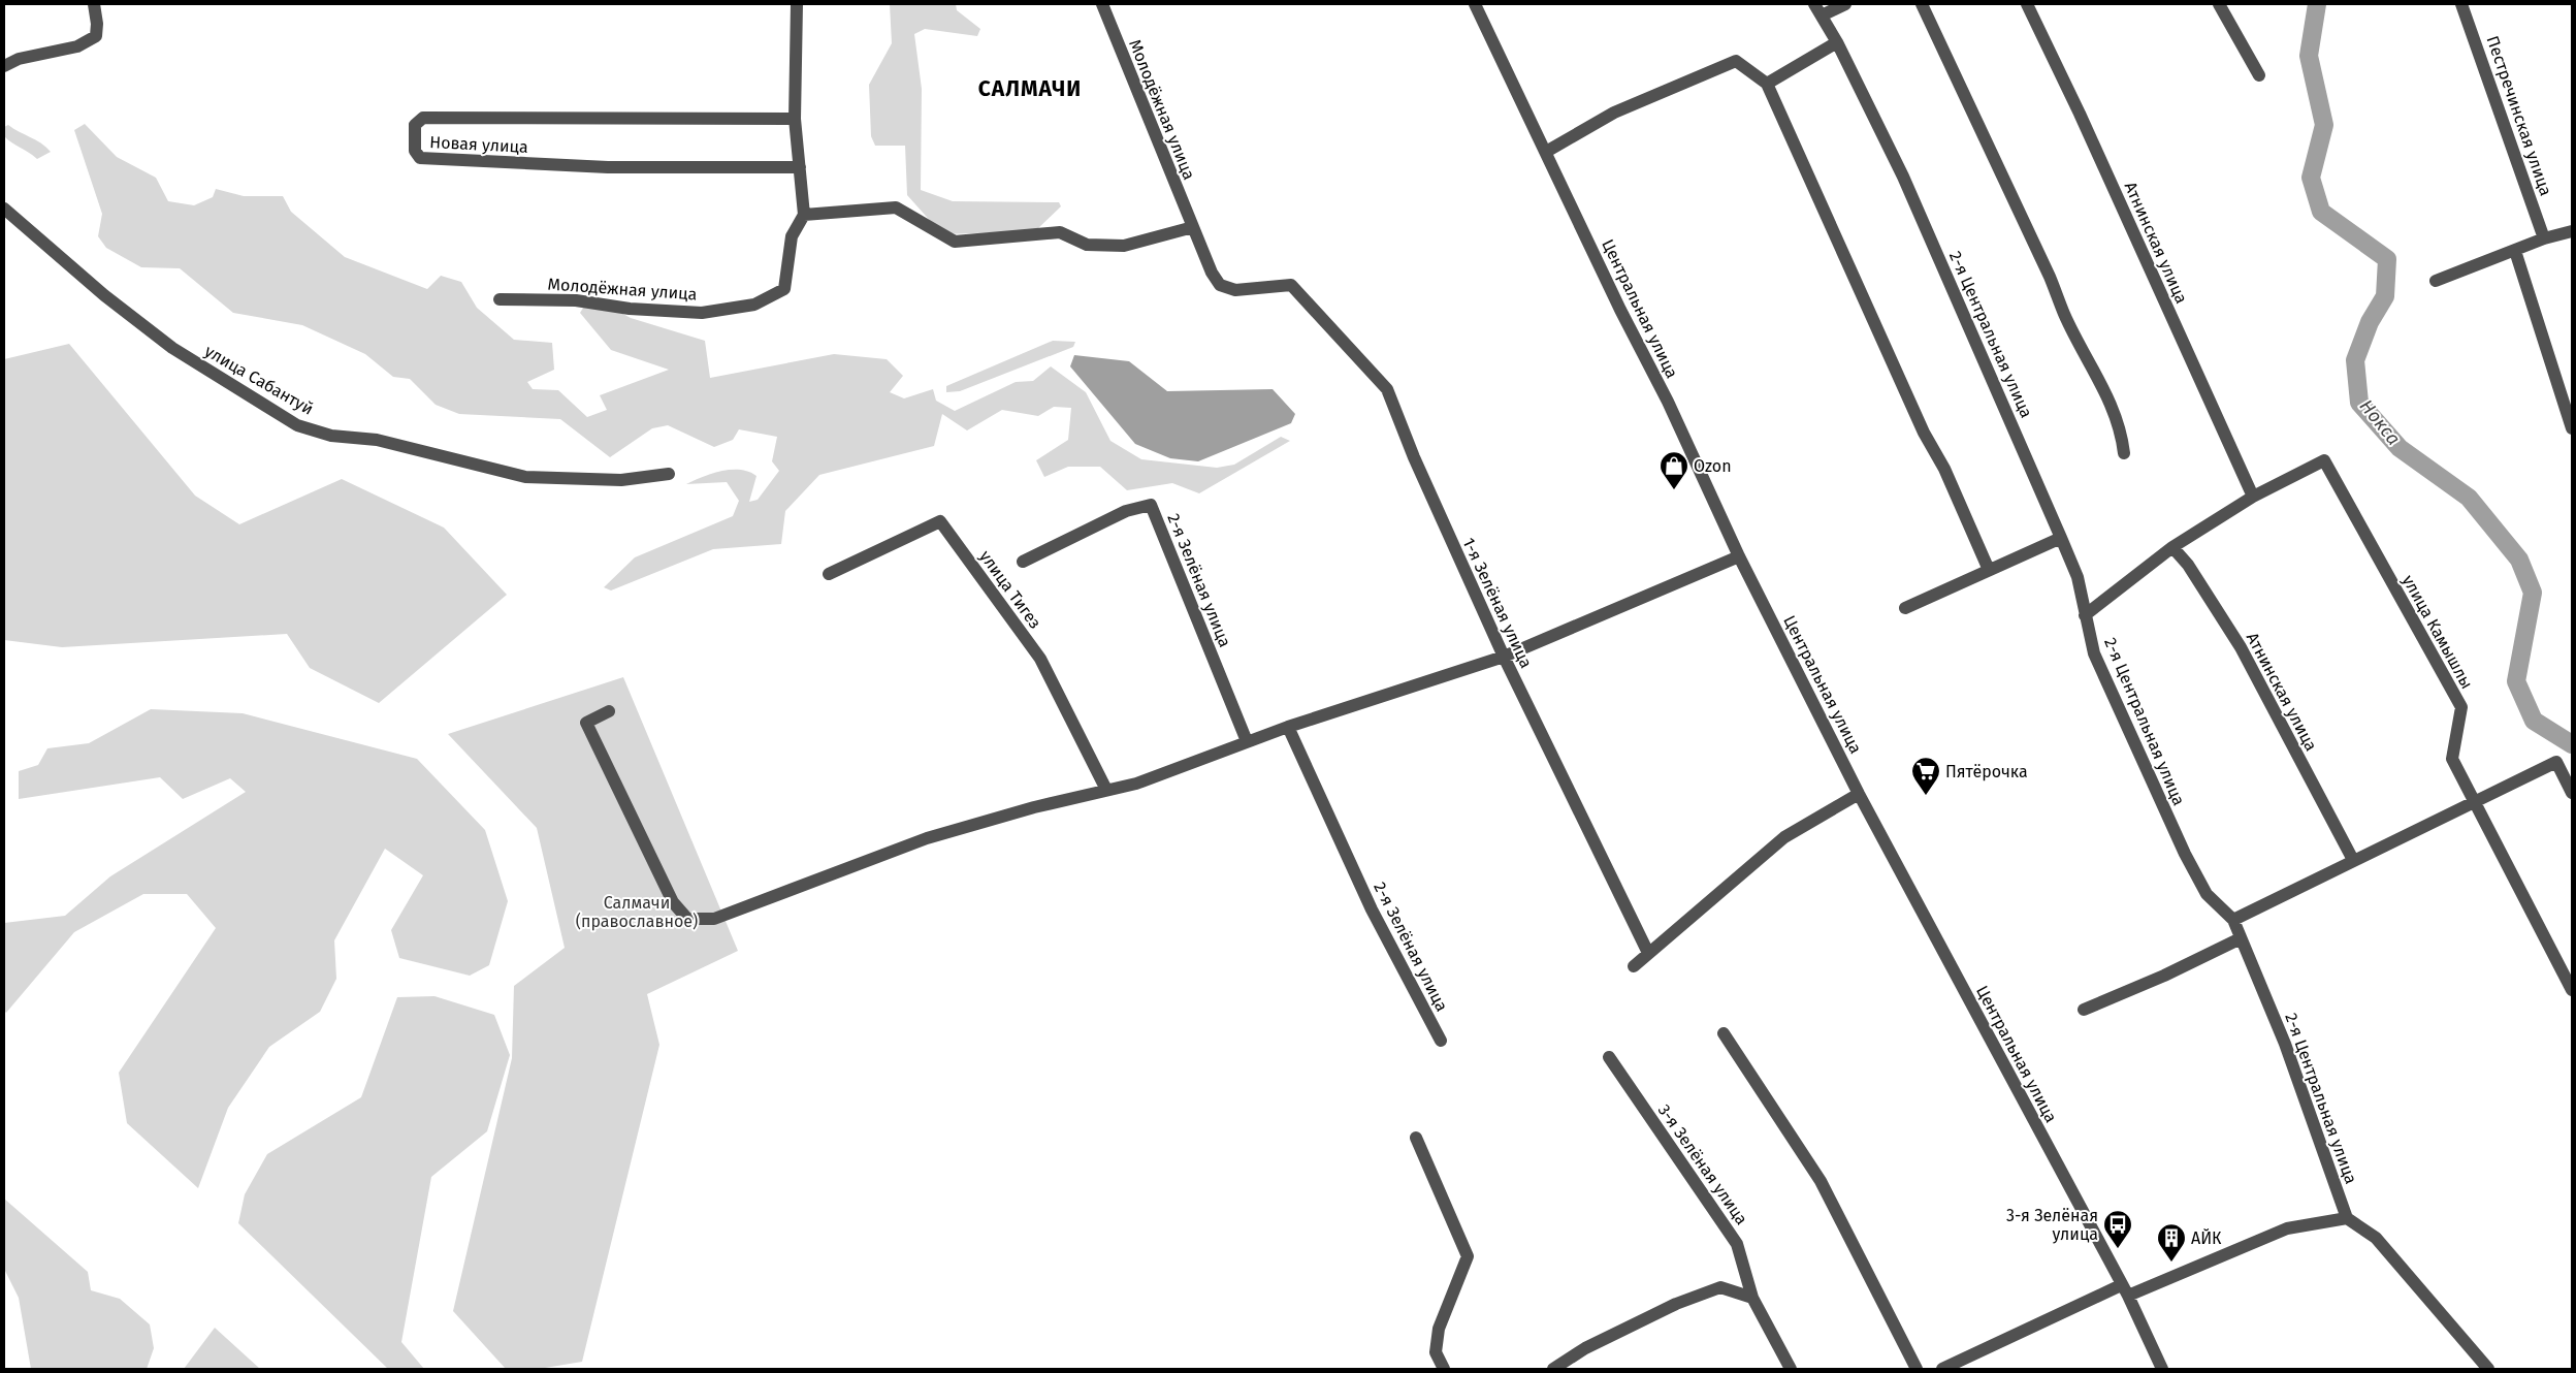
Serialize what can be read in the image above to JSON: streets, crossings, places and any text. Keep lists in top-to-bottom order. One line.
{"streets":{"street":["Молодёжная улица","Пестречинская улица","Новая улица","Атнинская улица","Центральная улица","2-я Центральная улица","улица Сабантуй","2-я Зелёная улица","улица Тигез","1-я Зелёная улица","улица Камышлы","3-я Зелёная улица"]},"crossings":[["Молодёжная улица","1-я Зелёная улица"],["Атнинская улица","улица Камышлы"]],"districts":["САЛМАЧИ"],"water":["Нокса"],"parks":["Салмачи (православное)"],"places":{"shop":["Ozon"],"supermarket":["Пятёрочка"],"bus stop":["3-я Зелёная улица"],"building":["АЙК"]}}
